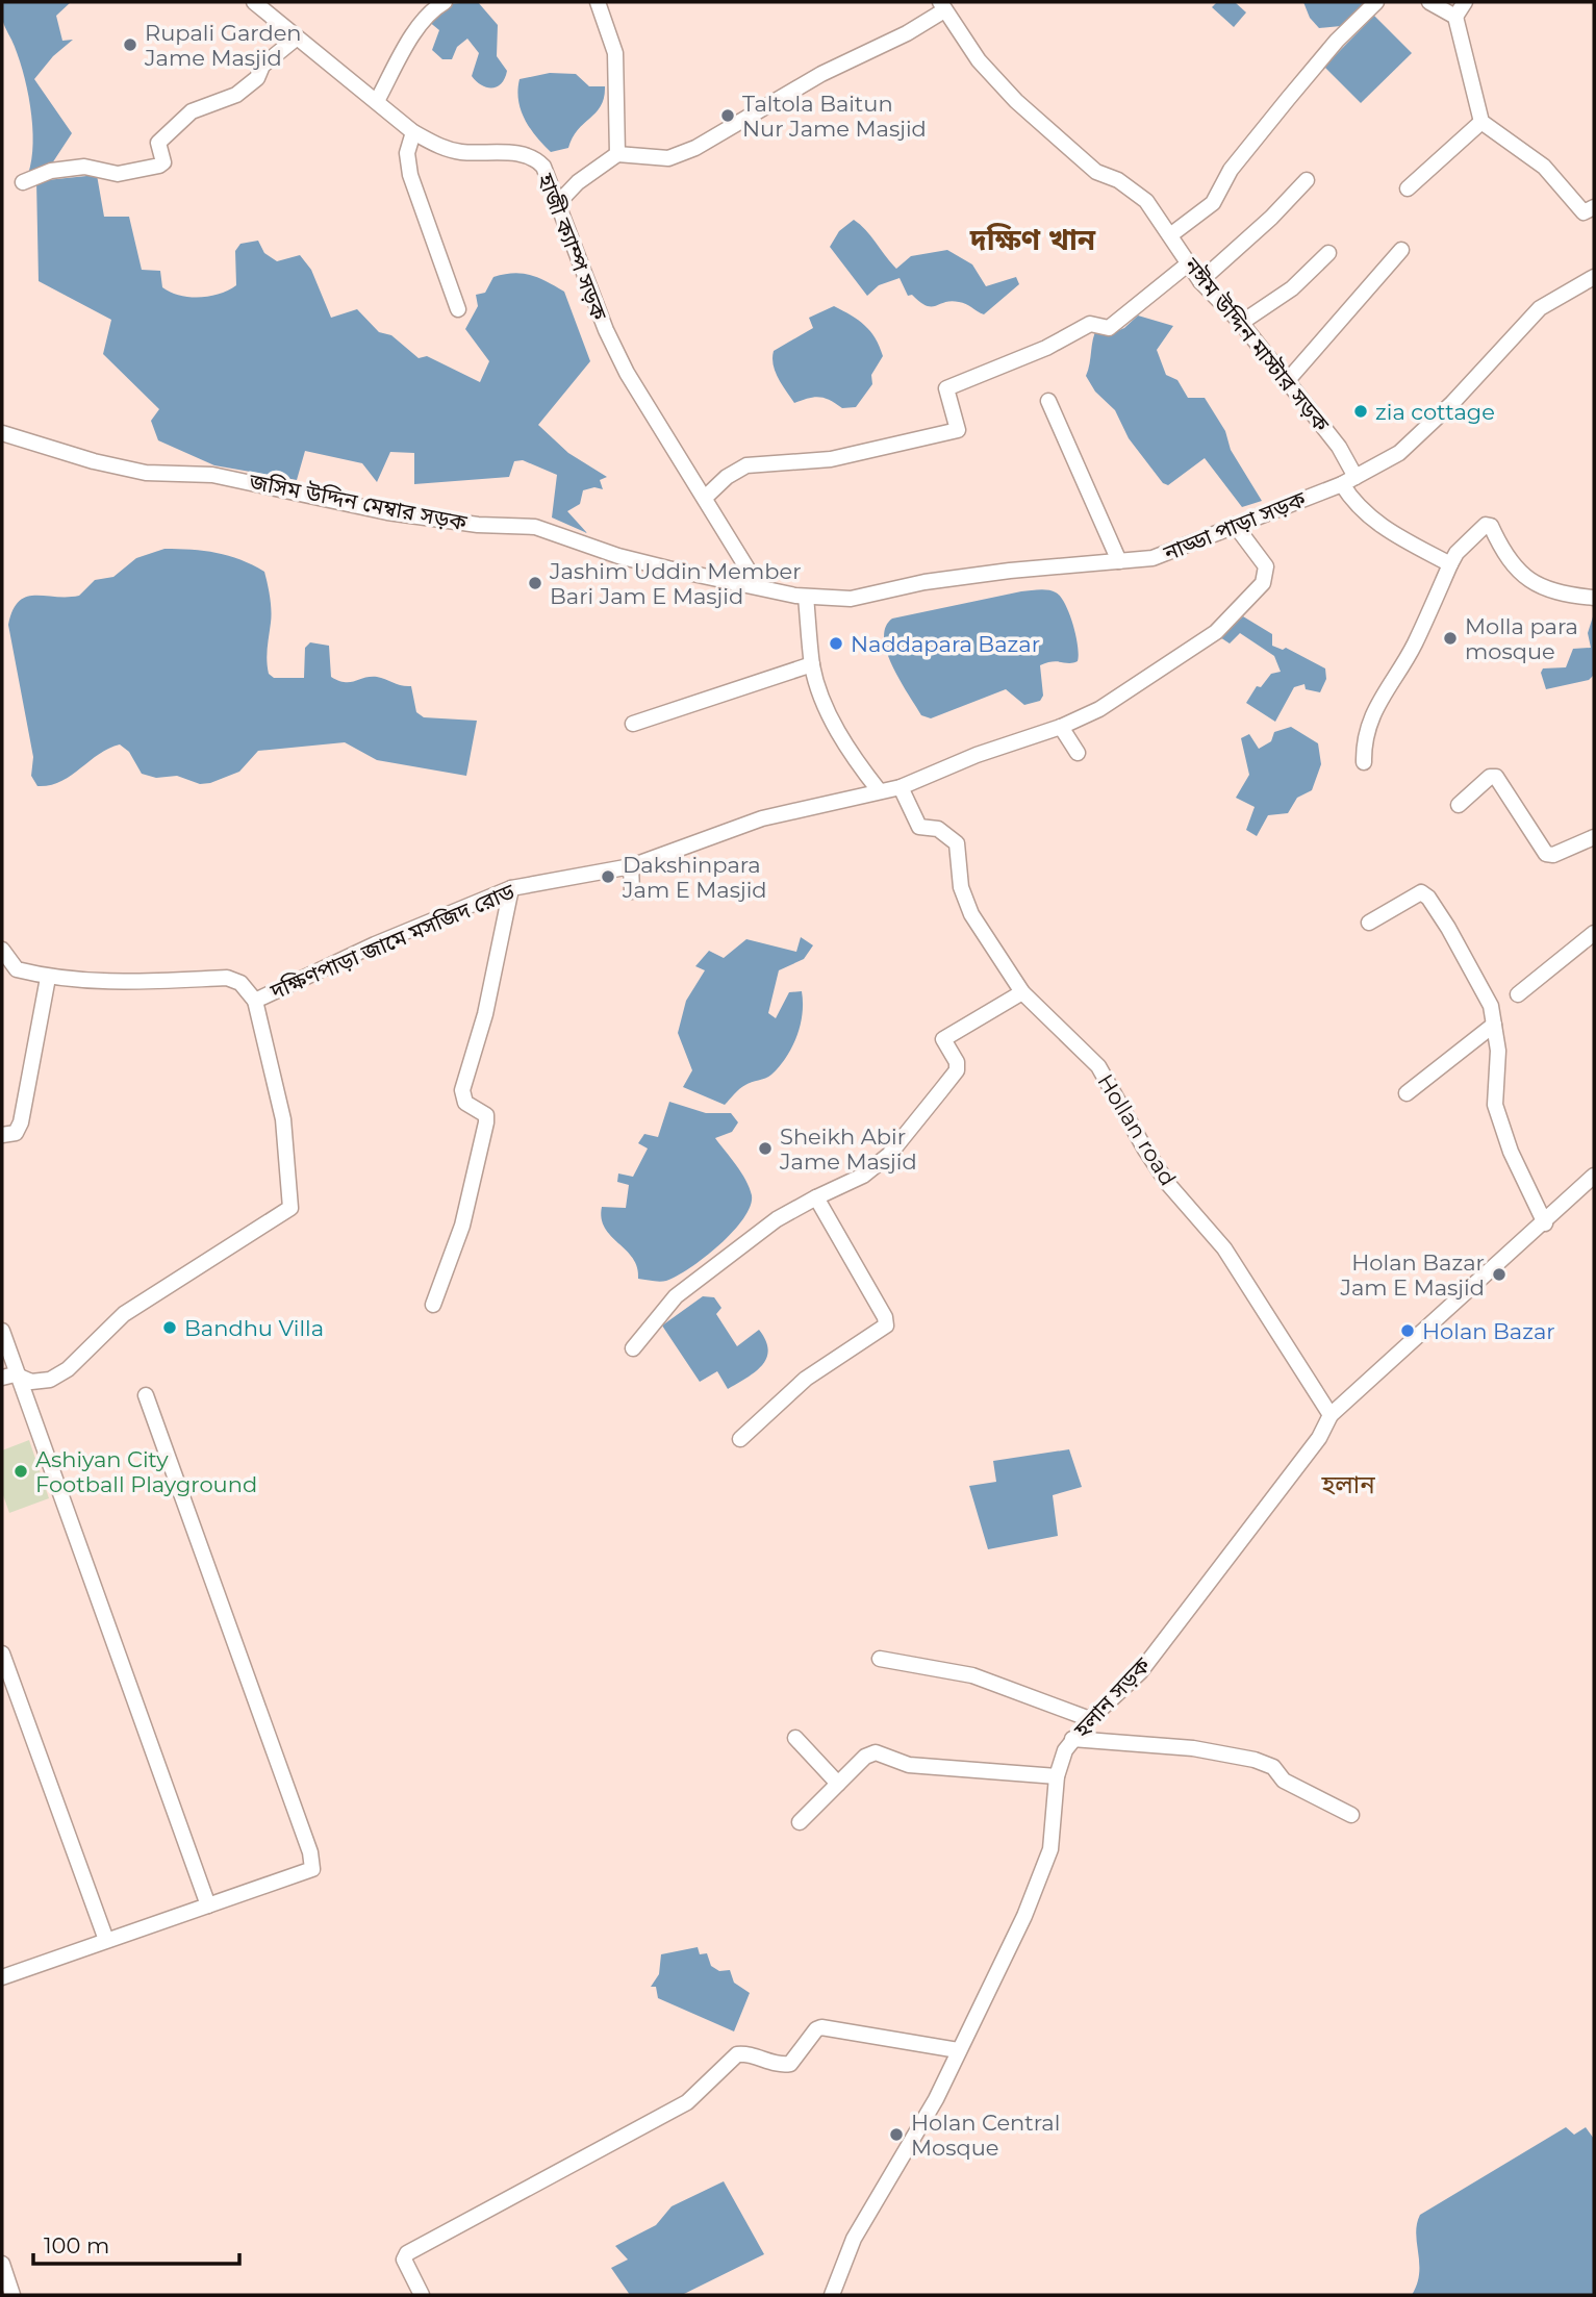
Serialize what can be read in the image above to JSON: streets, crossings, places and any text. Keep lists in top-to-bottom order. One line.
{"streets":{"street":["হাজী ক্যাম্প সড়ক","নঈম উদ্দিন মাস্টার সড়ক","জসিম উদ্দিন মেম্বার সড়ক","নাড্ডা পাড়া সড়ক","দক্ষিণপাড়া জামে মসজিদ রোড","Hollan road","হলান সড়ক"]},"crossings":[["হাজী ক্যাম্প সড়ক","জসিম উদ্দিন মেম্বার সড়ক"],["হাজী ক্যাম্প সড়ক","নাড্ডা পাড়া সড়ক"],["নঈম উদ্দিন মাস্টার সড়ক","নাড্ডা পাড়া সড়ক"],["জসিম উদ্দিন মেম্বার সড়ক","নাড্ডা পাড়া সড়ক"],["নাড্ডা পাড়া সড়ক","দক্ষিণপাড়া জামে মসজিদ রোড"],["দক্ষিণপাড়া জামে মসজিদ রোড","Hollan road"],["Hollan road","হলান সড়ক"]],"districts":["দক্ষিণ খান","হলান"],"places":["Rupali Garden Jame Masjid","Taltola Baitun Nur Jame Masjid","zia cottage","Jashim Uddin Member Bari Jam E Masjid","Molla para mosque","Naddapara Bazar","Dakshinpara Jam E Masjid","Sheikh Abir Jame Masjid","Holan Bazar Jam E Masjid","Bandhu Villa","Holan Bazar","Ashiyan City Football Playground","Holan Central Mosque"],"scale_bar":"100 m"}
